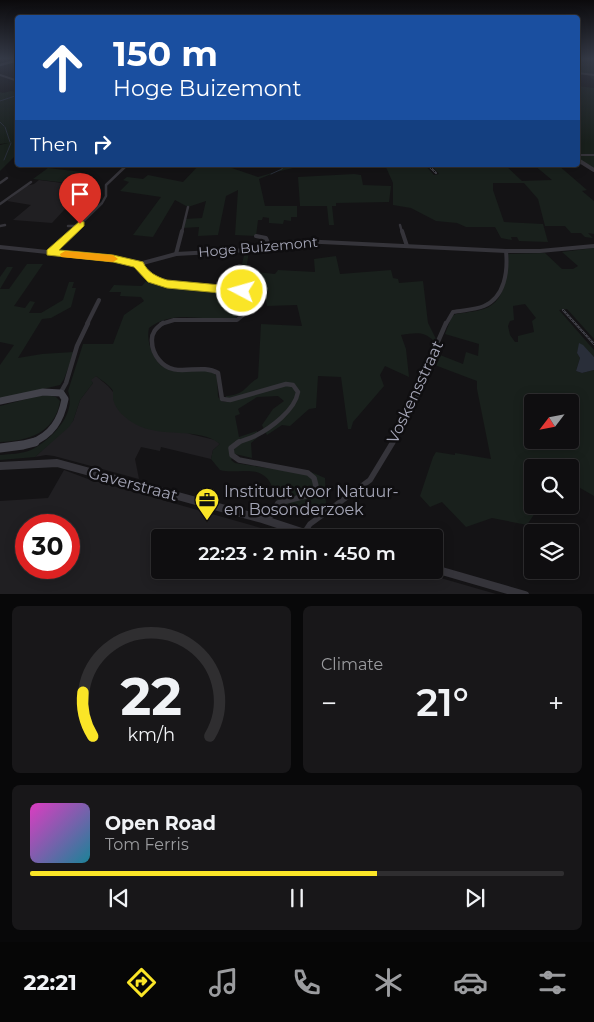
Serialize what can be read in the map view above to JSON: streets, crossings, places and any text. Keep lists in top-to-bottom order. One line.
{"streets":{"street":["Hoge Buizemont","Voskensstraat","Gaverstraat"]},"crossings":[["Hoge Buizemont","Voskensstraat"]],"places":{"office":["Instituut voor Natuur- en Bosonderzoek"]},"north":"bottom left","page":{"turn":["150 m","Hoge Buizemont"],"then":"Then","limit":"30","trip":"22:23 · 2 min · 450 m","tile":"Climate","heat":["−","21°","+"],"song":["Open Road","Tom Ferris"],"tabs":"22:21","gauge":["22","km/h"]}}
